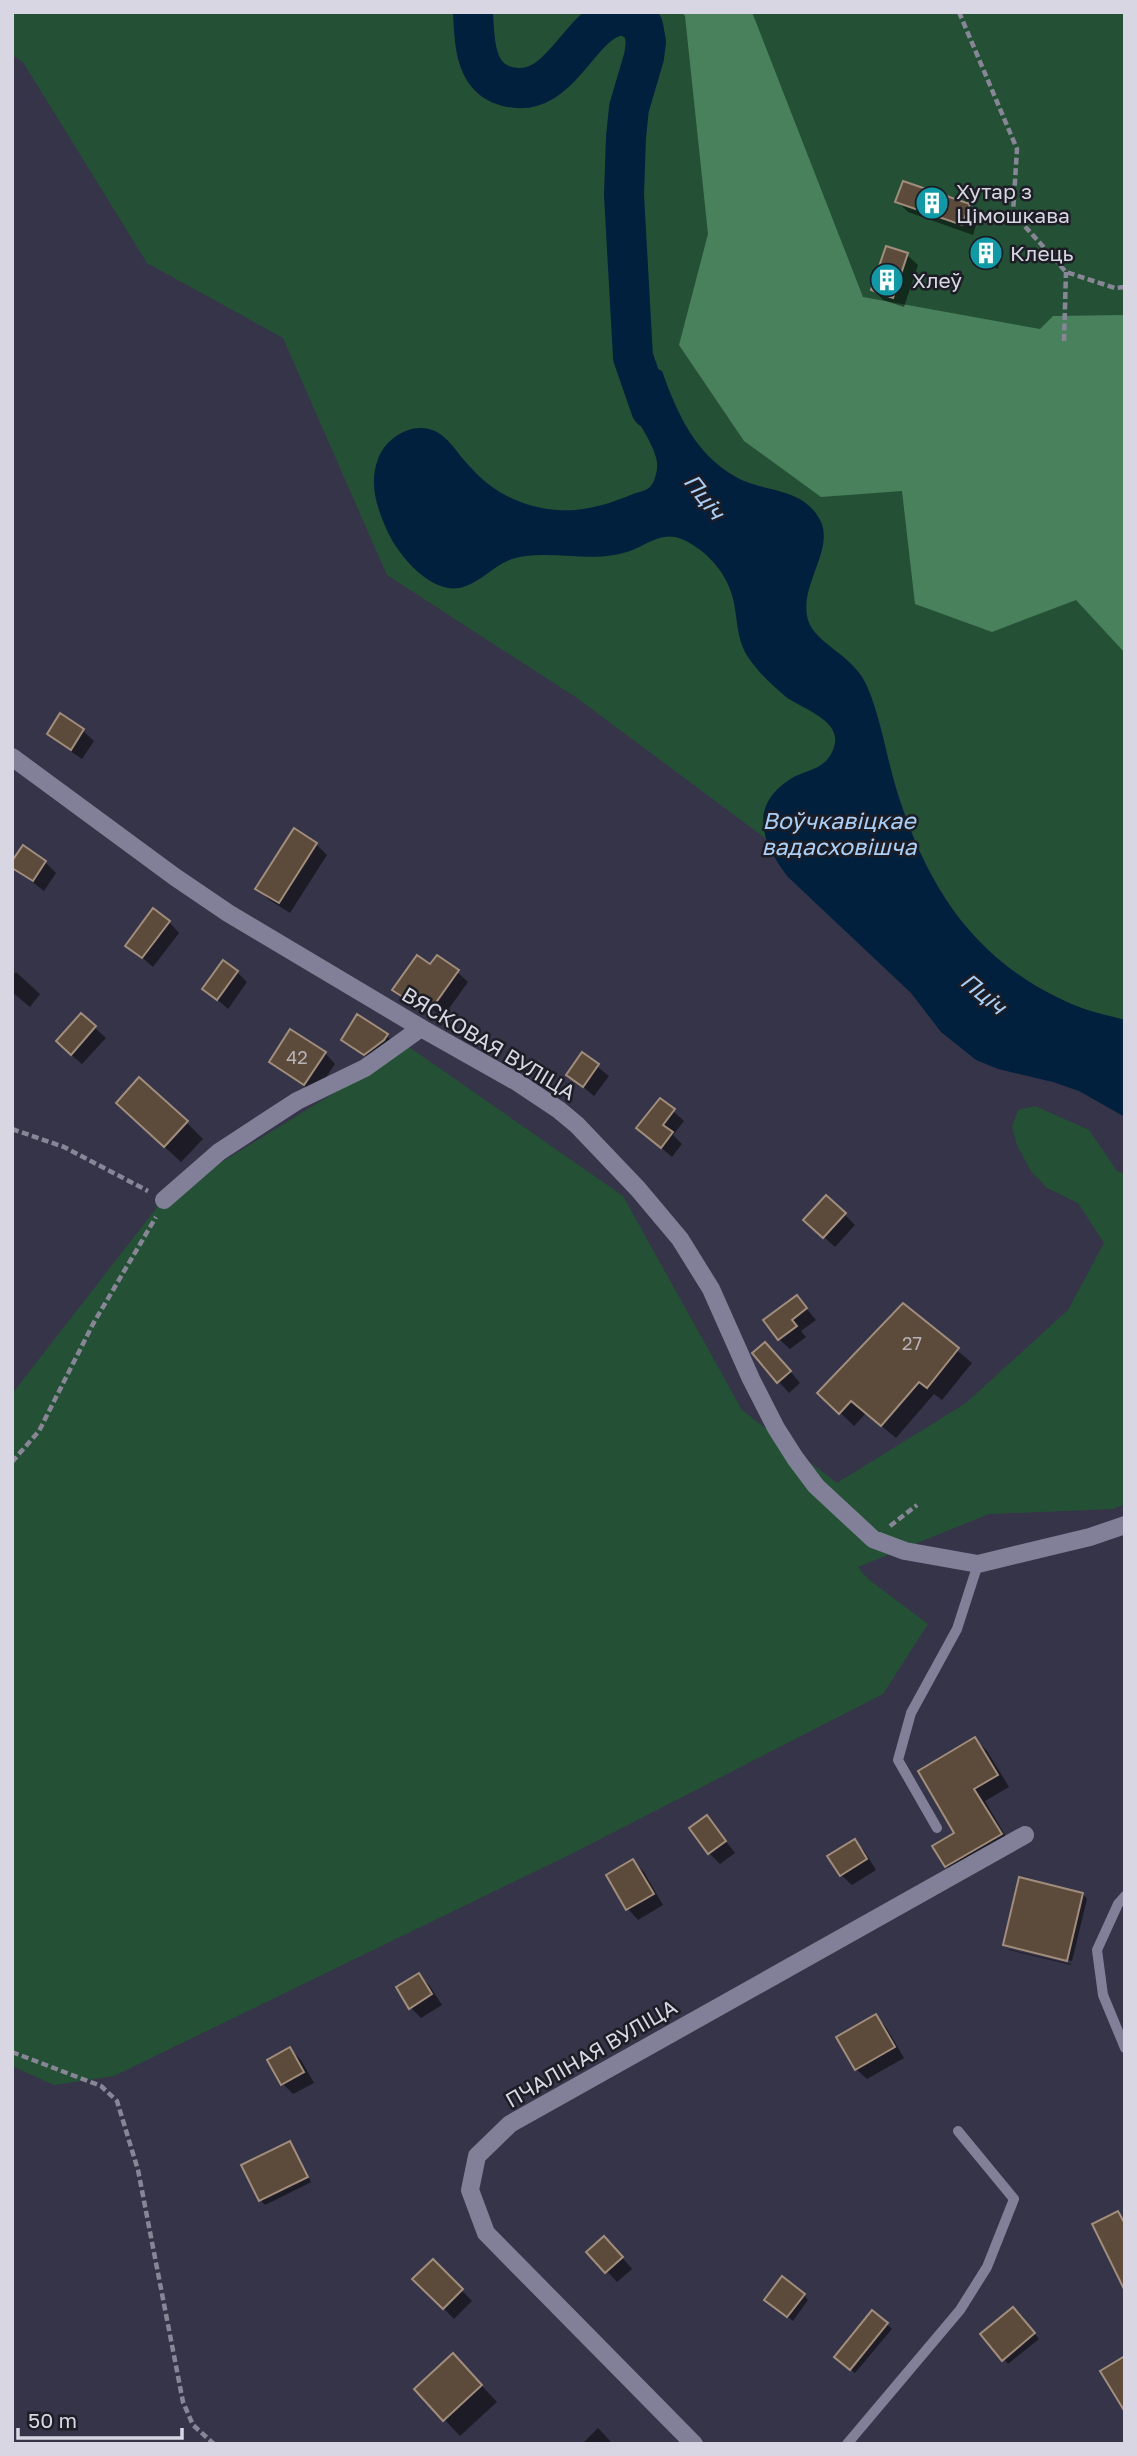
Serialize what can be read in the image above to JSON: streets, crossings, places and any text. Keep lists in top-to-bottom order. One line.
{"streets":{"street":["ВЯСКОВАЯ ВУЛІЦА","ПЧАЛІНАЯ ВУЛІЦА"]},"water":["Пціч","Воўчкавіцкае вадасховішча"],"places":{"building":["Хутар з Цімошкава","Клець","Хлеў"]},"house_numbers":["42","27"],"scale_bar":"50 m"}
